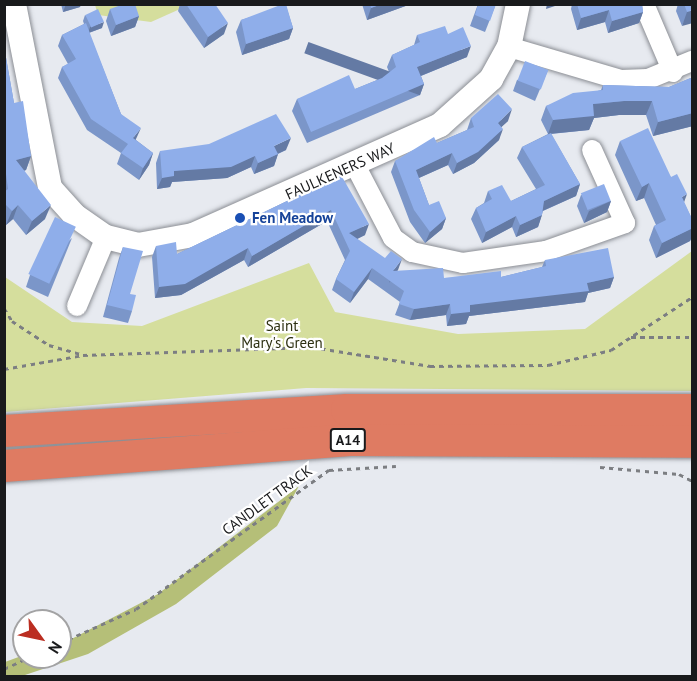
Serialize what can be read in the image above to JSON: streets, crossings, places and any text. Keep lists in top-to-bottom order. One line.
{"streets":{"highway":["A14"],"street":["FAULKENERS WAY"],"path":["CANDLET TRACK"]},"parks":["Saint Mary's Green"],"places":["Fen Meadow"],"north":"bottom right"}
